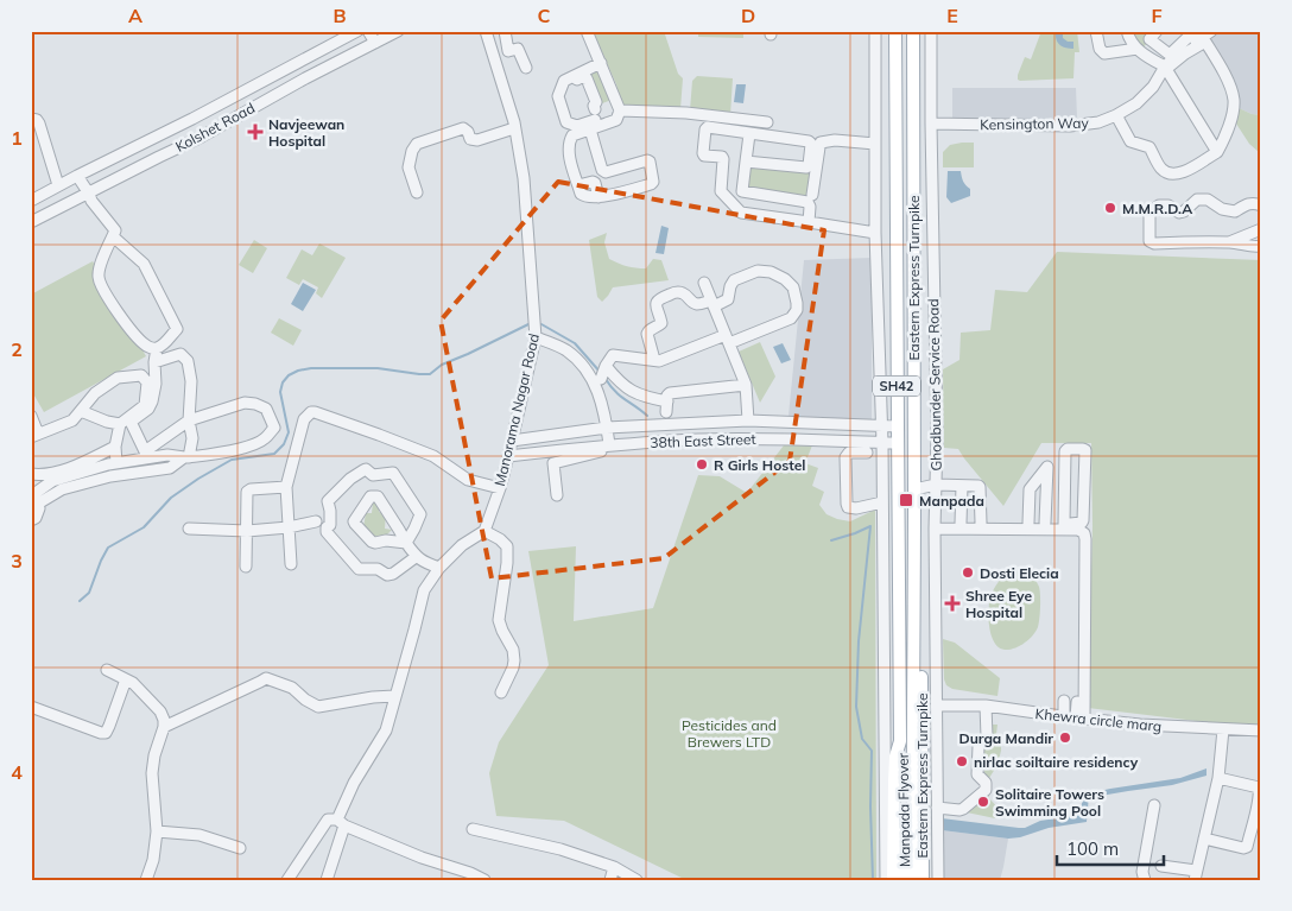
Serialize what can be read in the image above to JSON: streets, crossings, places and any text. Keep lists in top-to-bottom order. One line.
{"streets":{"main road":["Eastern Express Turnpike","SH42","Manpada Flyover"],"street":["Kensington Way","Kolshet Road","Ghodbunder Service Road","Manorama Nagar Road","38th East Street","Khewra circle marg"]},"crossings":[["Kensington Way","Ghodbunder Service Road"],["Eastern Express Turnpike","38th East Street"],["Eastern Express Turnpike","Manpada Flyover"],["Ghodbunder Service Road","Khewra circle marg"],["Manorama Nagar Road","38th East Street"]],"parks":["Pesticides and Brewers LTD"],"places":{"health":["Navjeewan Hospital","Shree Eye Hospital"],"other":["M.M.R.D.A","R Girls Hostel","Dosti Elecia","Durga Mandir","nirlac soiltaire residency","Solitaire Towers Swimming Pool"],"transit":["Manpada"]},"scale_bar":"100 m","grid":{"columns":["A","B","C","D","E","F"],"rows":["1","2","3","4"]}}
